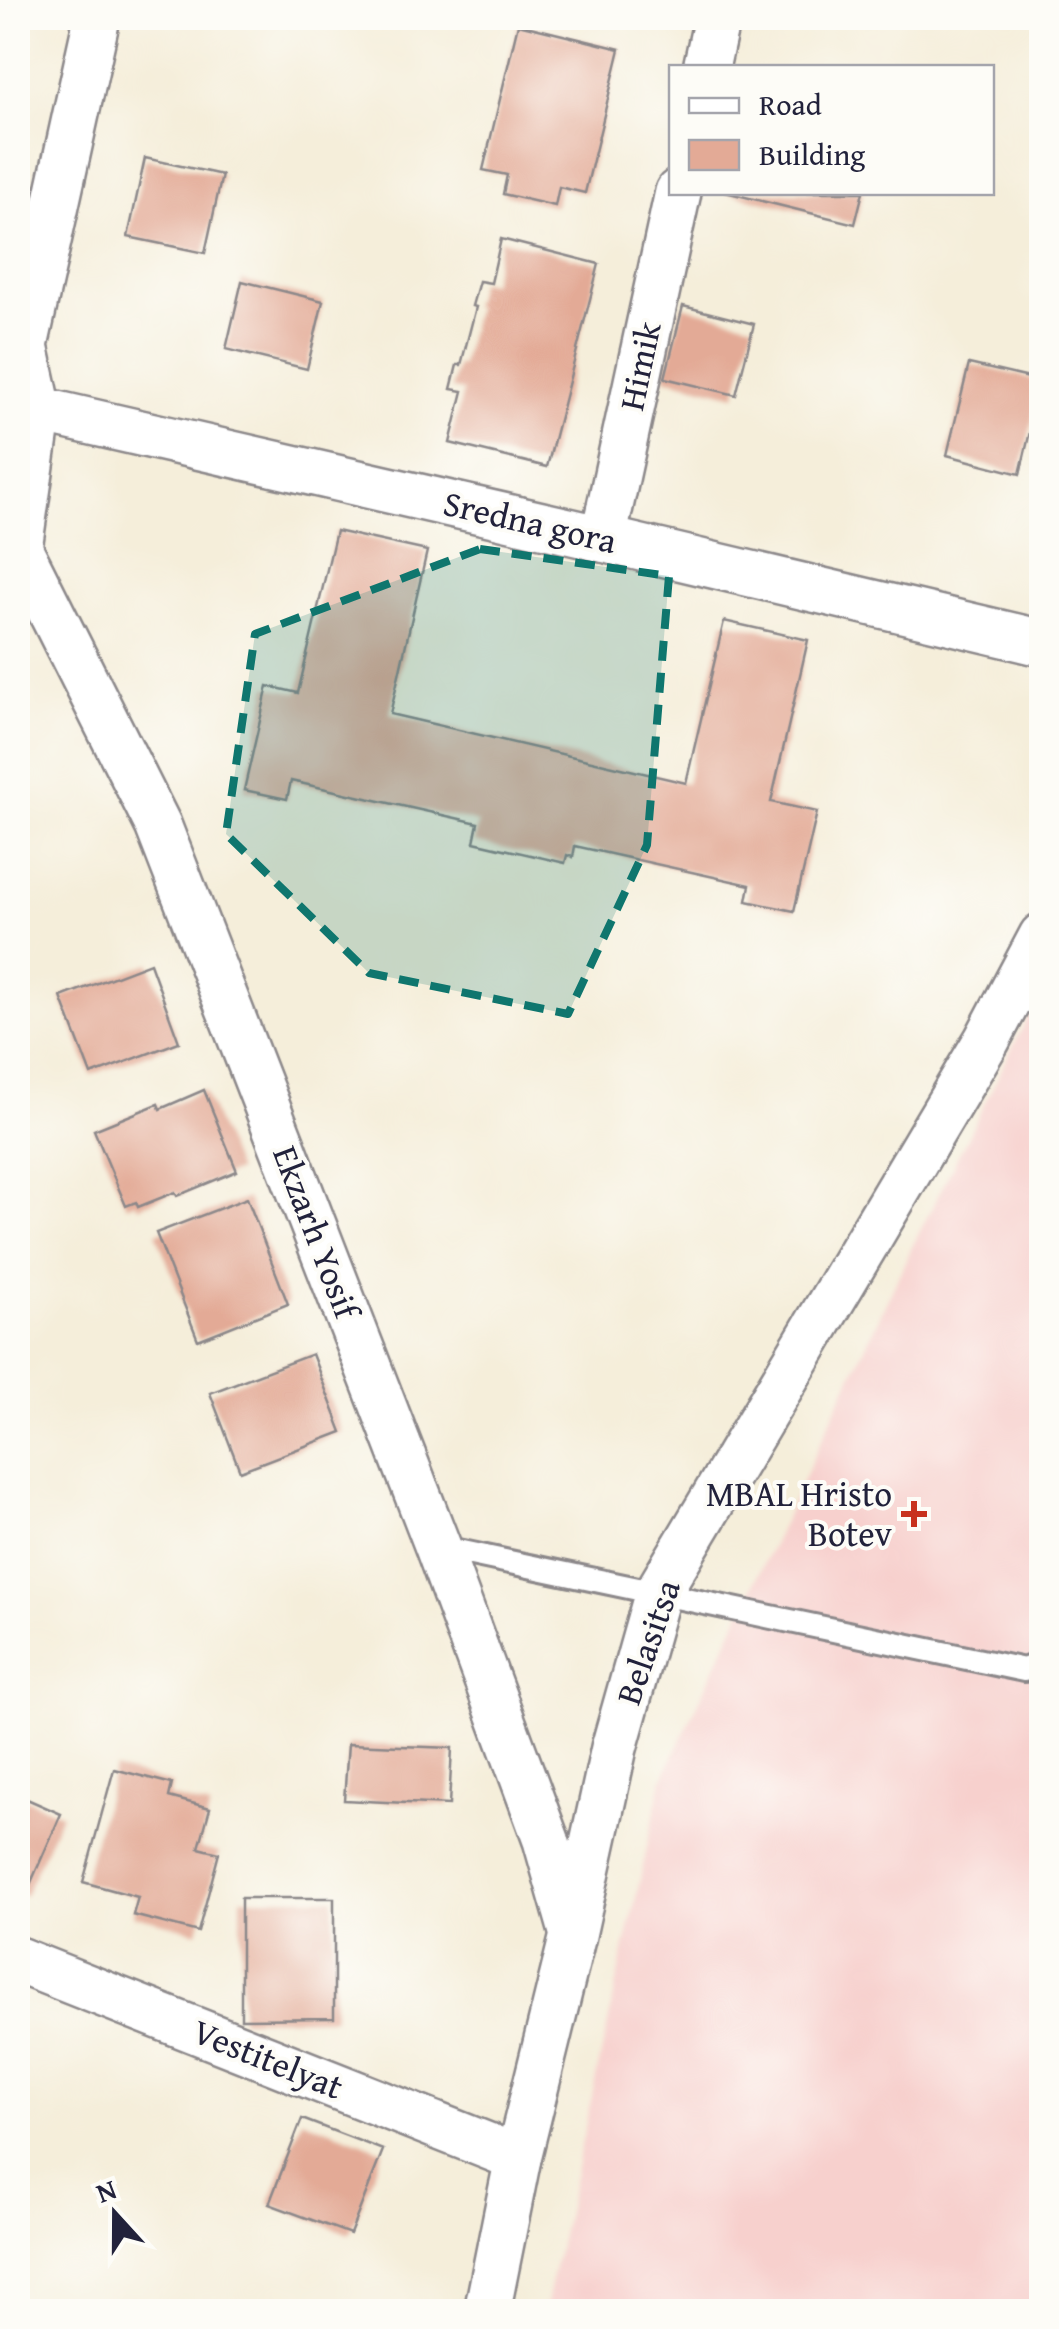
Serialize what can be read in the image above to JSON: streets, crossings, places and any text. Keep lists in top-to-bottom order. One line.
{"streets":{"street":["Himik","Sredna gora","Ekzarh Yosif","Belasitsa","Vestitelyat"]},"crossings":[["Himik","Sredna gora"],["Ekzarh Yosif","Belasitsa"],["Belasitsa","Vestitelyat"]],"places":{"health":["MBAL Hristo Botev"]},"legend":["Road","Building"],"north":"top"}
